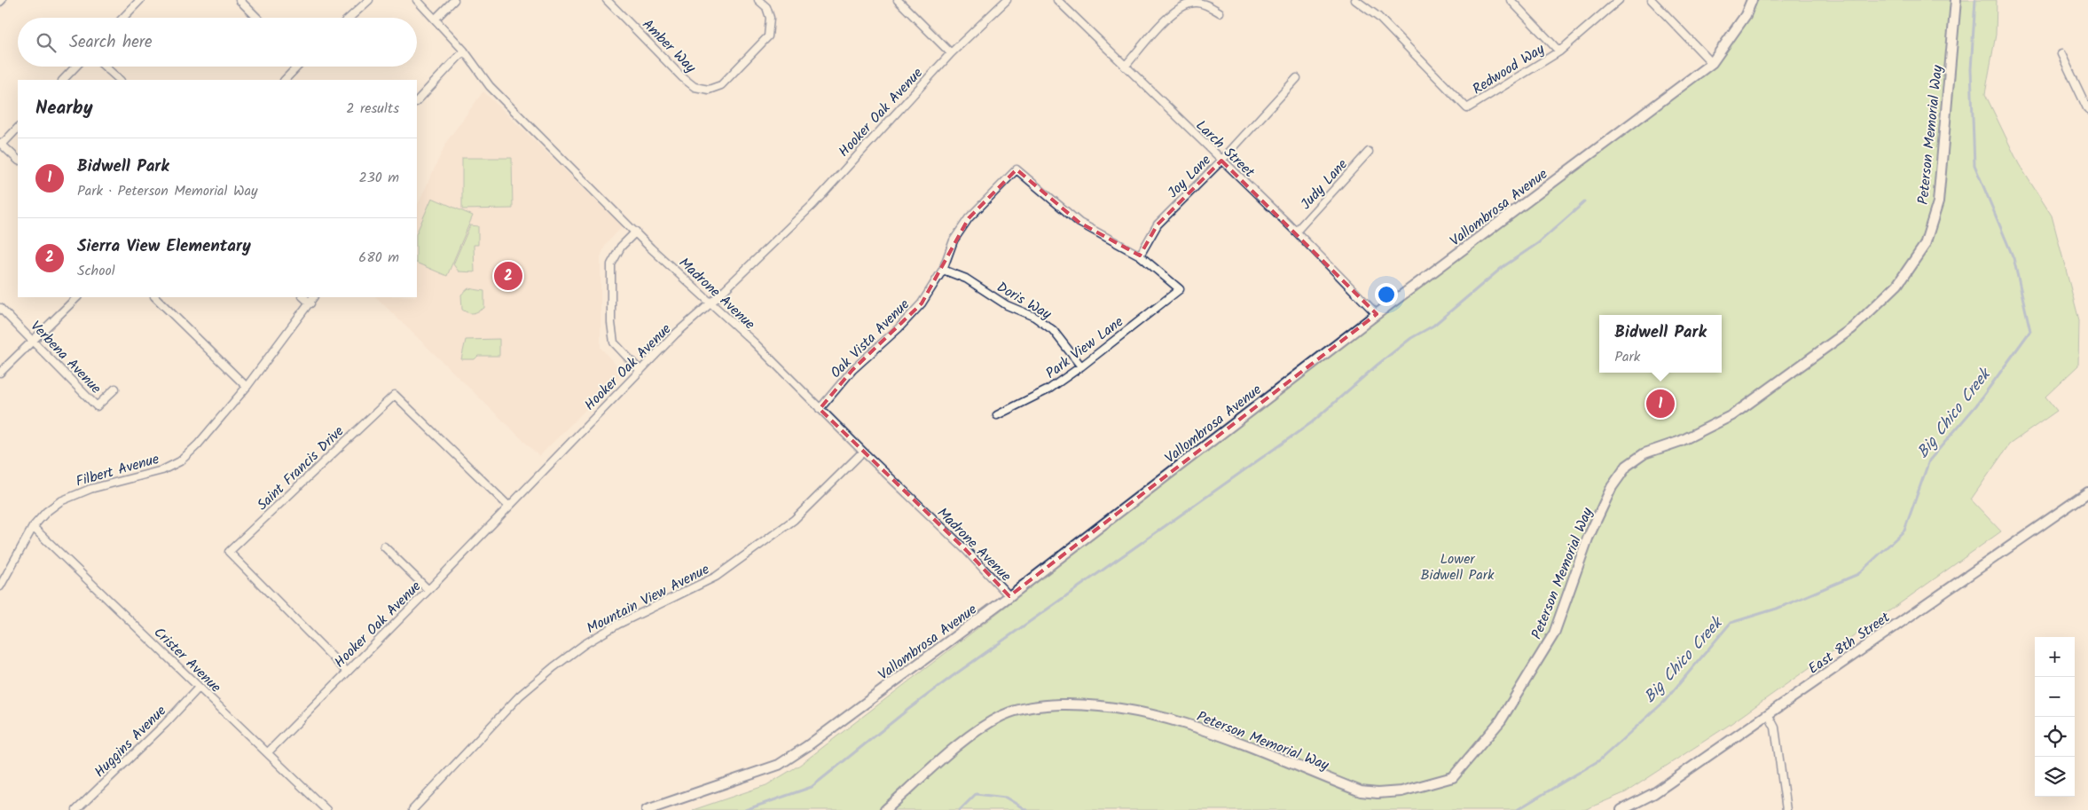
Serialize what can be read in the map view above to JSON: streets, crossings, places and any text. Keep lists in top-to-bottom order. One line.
{"streets":{"street":["Amber Way","Redwood Way","Hooker Oak Avenue","Peterson Memorial Way","Larch Street","Joy Lane","Judy Lane","Vallombrosa Avenue","Madrone Avenue","Doris Way","Oak Vista Avenue","Park View Lane","Verbena Avenue","Saint Francis Drive","Filbert Avenue","Mountain View Avenue","East 8th Street","Crister Avenue","Huggins Avenue"]},"crossings":[["Hooker Oak Avenue","Madrone Avenue"],["Hooker Oak Avenue","Saint Francis Drive"],["Hooker Oak Avenue","Crister Avenue"],["Larch Street","Joy Lane"],["Larch Street","Judy Lane"],["Larch Street","Vallombrosa Avenue"],["Joy Lane","Oak Vista Avenue"],["Vallombrosa Avenue","Madrone Avenue"],["Madrone Avenue","Oak Vista Avenue"],["Madrone Avenue","Mountain View Avenue"],["Doris Way","Oak Vista Avenue"],["Doris Way","Park View Lane"],["Oak Vista Avenue","Park View Lane"],["Filbert Avenue","Crister Avenue"],["Crister Avenue","Huggins Avenue"]],"water":["Big Chico Creek"],"parks":["Lower Bidwell Park"],"page":{"search":"Search here","heading":["Nearby","2 results"],"list":[{"mark":"1","name":"Bidwell Park","note":"Park · Peterson Memorial Way","value":"230 m"},{"mark":"2","name":"Sierra View Elementary","note":"School","value":"680 m"}],"pins":["2","1"],"popup":["Bidwell Park","Park"],"map_buttons":["+","−"]}}
